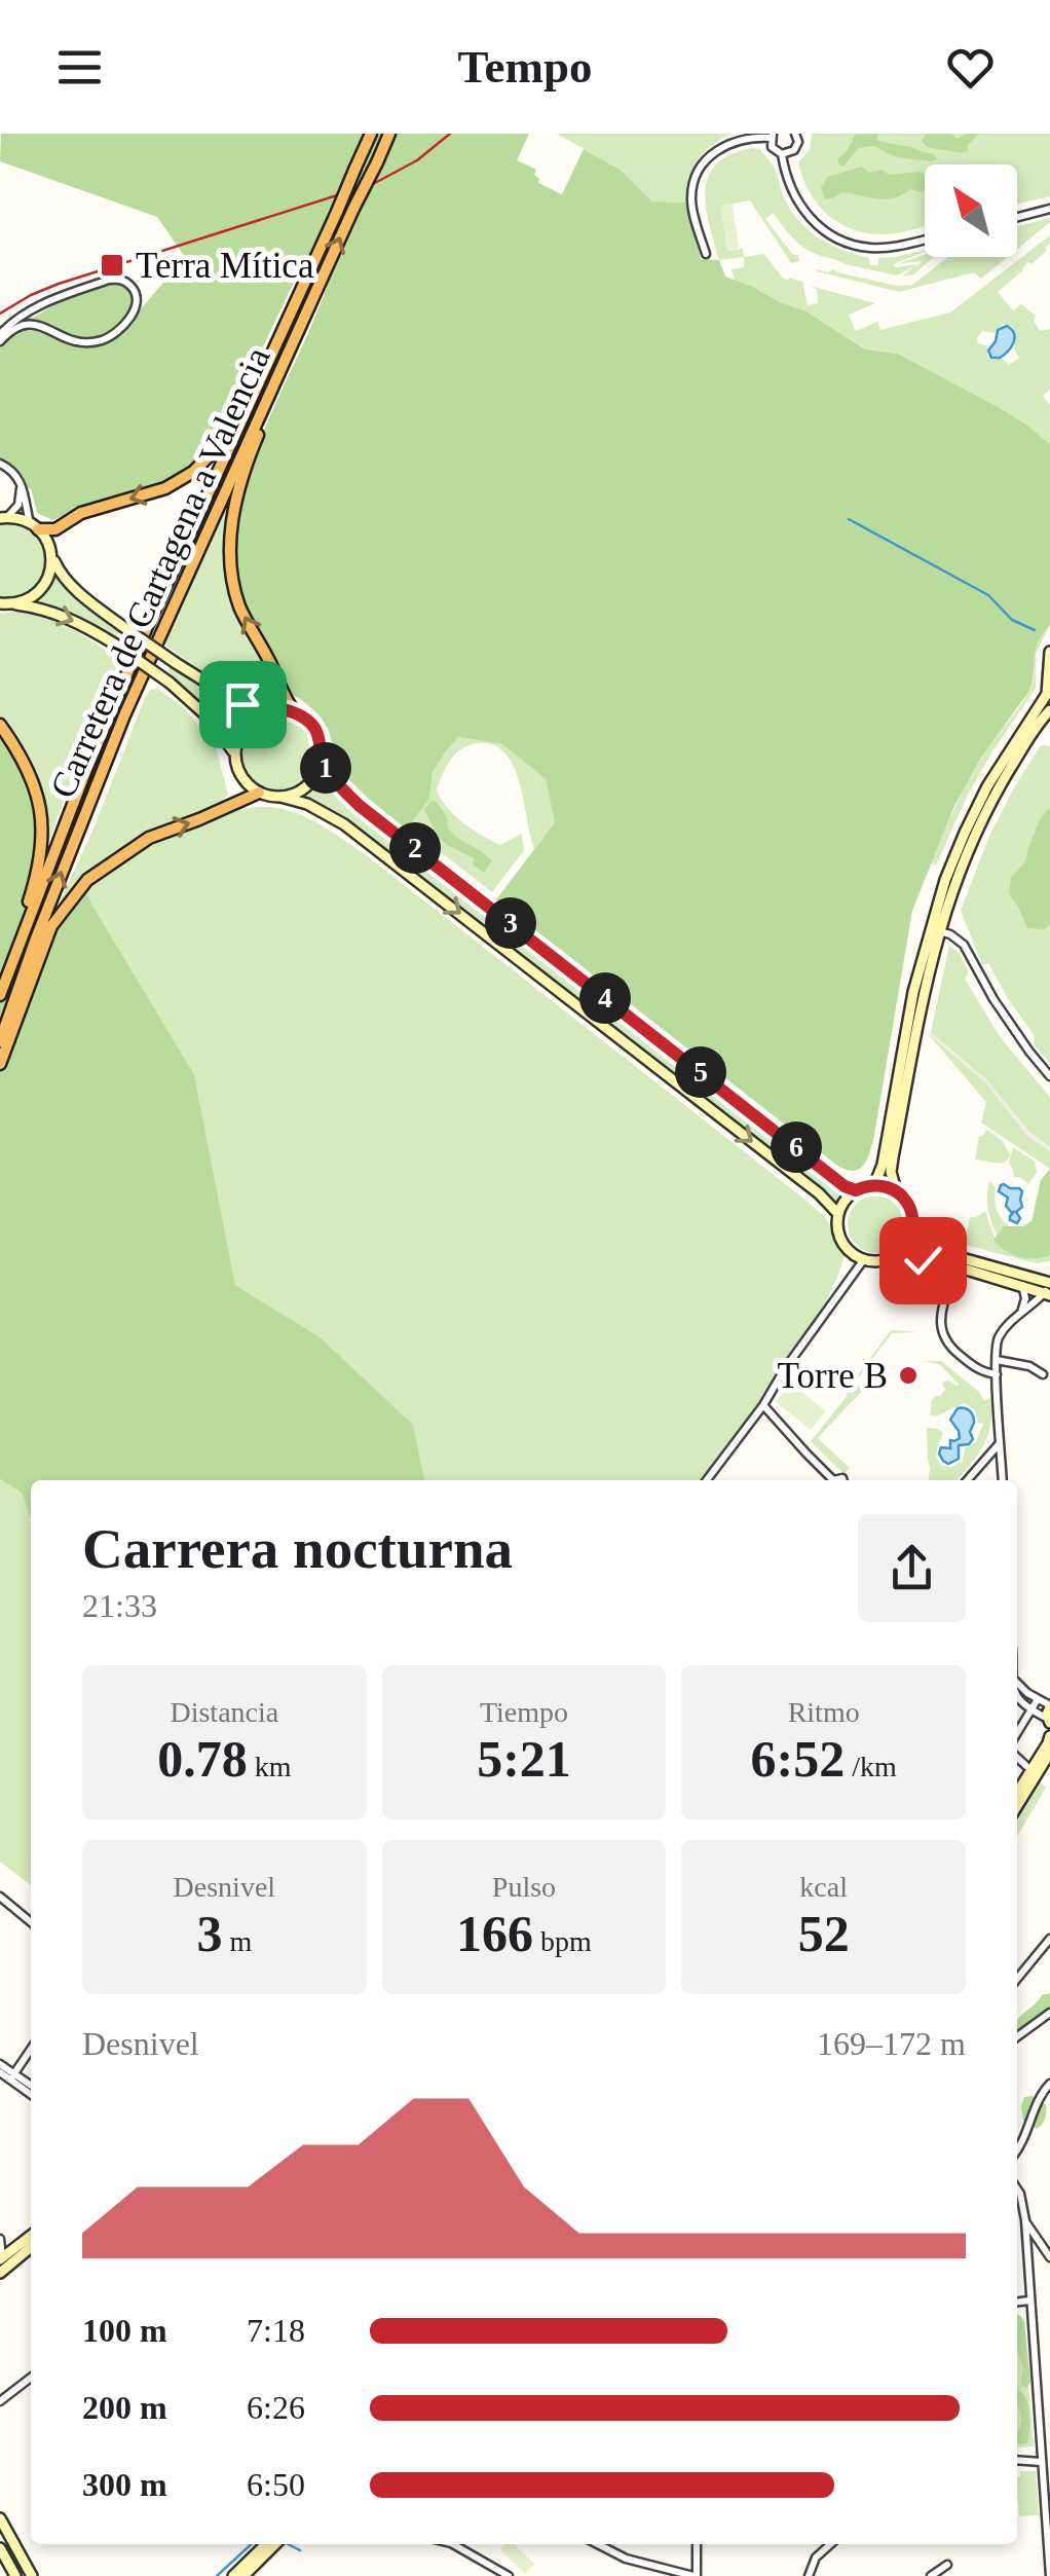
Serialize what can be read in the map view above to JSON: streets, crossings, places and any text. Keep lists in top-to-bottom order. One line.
{"streets":{"highway":["Carretera de Cartagena a Valencia"]},"places":{"transit":["Terra Mítica"],"other":["Torre B"]},"north":"top left","page":{"header":"Tempo","pins":["1","2","3","4","5","6"],"heading":["Carrera nocturna","21:33"],"stats":[["Distancia","0.78 km"],["Tiempo","5:21"],["Ritmo","6:52 /km"],["Desnivel","3 m"],["Pulso","166 bpm"],["kcal","52"]],"chart":["Desnivel","169–172 m"],"list":[{"name":"100 m","note":"7:18"},{"name":"200 m","note":"6:26"},{"name":"300 m","note":"6:50"}]}}
